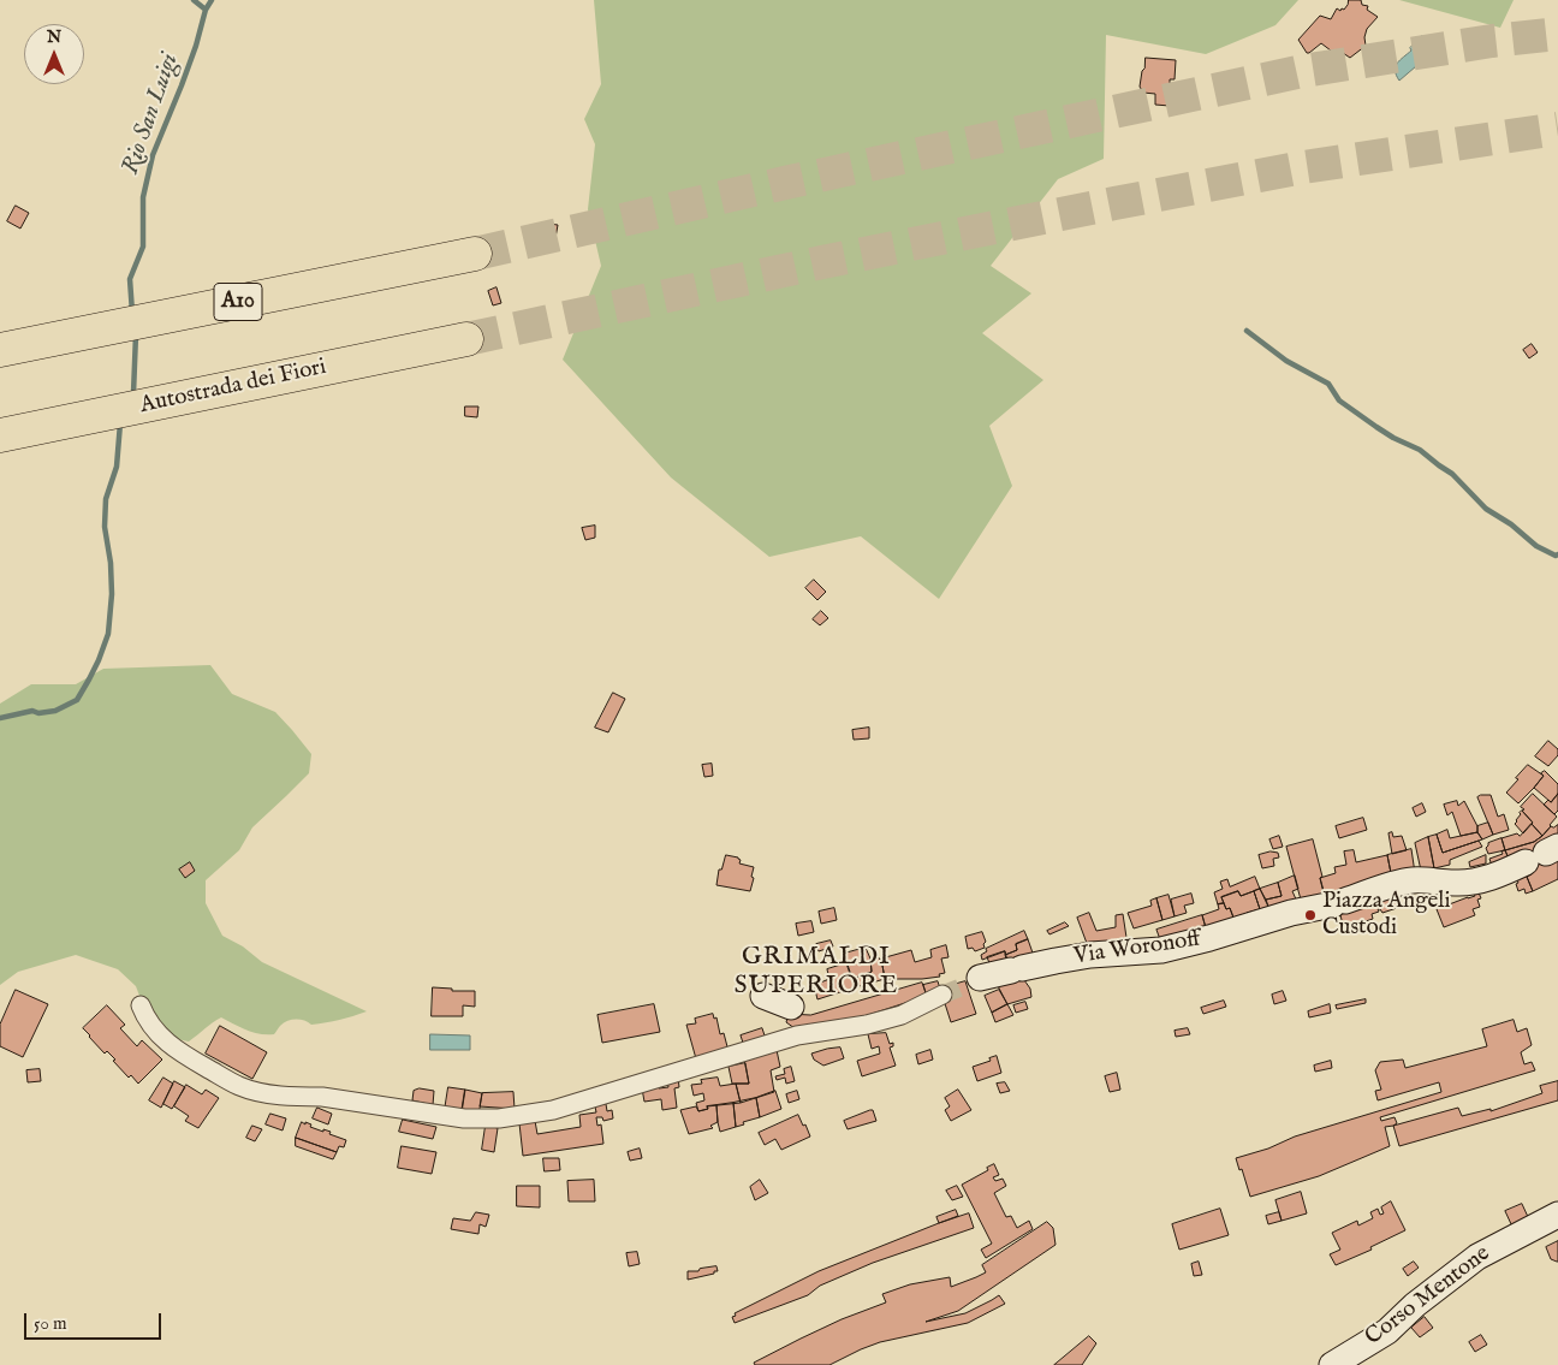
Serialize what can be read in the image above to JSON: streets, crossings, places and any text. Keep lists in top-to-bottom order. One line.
{"streets":{"highway":["A10","Autostrada dei Fiori"],"street":["Via Woronoff","Corso Mentone"]},"districts":["GRIMALDI SUPERIORE"],"water":["Rio San Luigi"],"places":["Piazza Angeli Custodi"],"scale_bar":"50 m","north":"top"}
